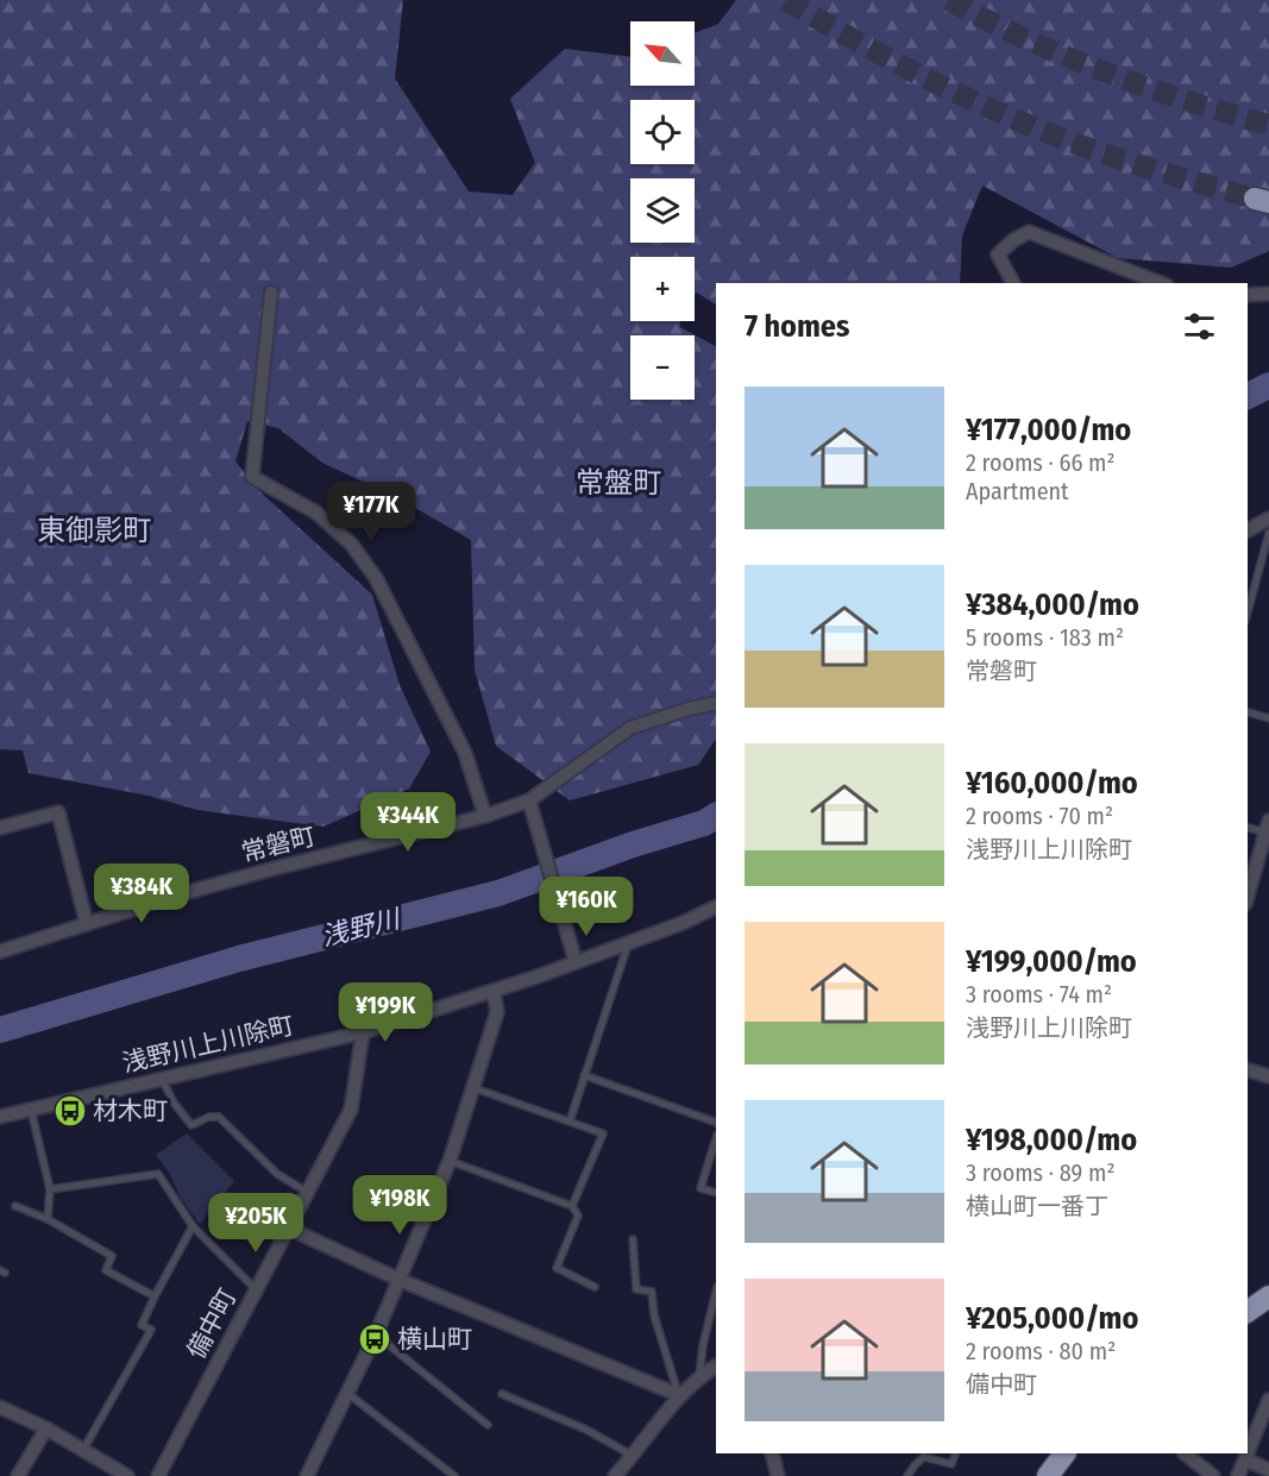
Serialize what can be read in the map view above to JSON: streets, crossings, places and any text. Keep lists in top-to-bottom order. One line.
{"streets":{"street":["常磐町","浅野川上川除町","備中町"]},"crossings":[["浅野川上川除町","備中町"]],"districts":["常盤町","東御影町"],"water":["浅野川"],"places":{"bus stop":["材木町","横山町"]},"north":"top left","page":{"map_buttons":["+","−"],"heading":"7 homes","list":[{"name":"¥177,000/mo","note":"2 rooms · 66 m² · Apartment"},{"name":"¥384,000/mo","note":"5 rooms · 183 m² · 常磐町"},{"name":"¥160,000/mo","note":"2 rooms · 70 m² · 浅野川上川除町"},{"name":"¥199,000/mo","note":"3 rooms · 74 m² · 浅野川上川除町"},{"name":"¥198,000/mo","note":"3 rooms · 89 m² · 横山町一番丁"},{"name":"¥205,000/mo","note":"2 rooms · 80 m² · 備中町"}],"price":["¥177K","¥344K","¥384K","¥160K","¥199K","¥198K","¥205K"]}}
